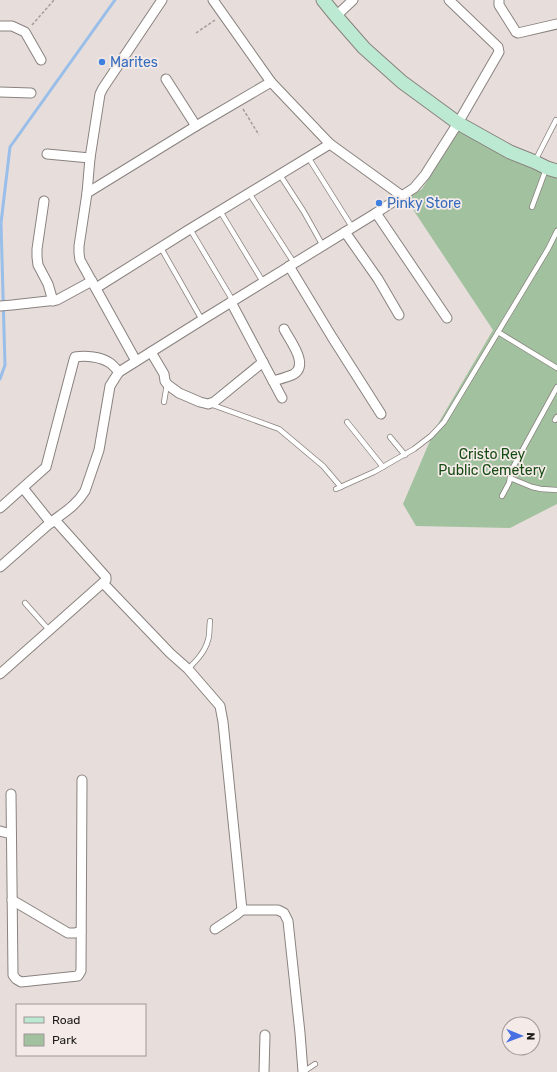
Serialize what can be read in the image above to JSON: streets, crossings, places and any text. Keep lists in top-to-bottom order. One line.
{"parks":["Cristo Rey Public Cemetery"],"places":["Marites","Pinky Store"],"legend":["Road","Park"],"north":"right"}
